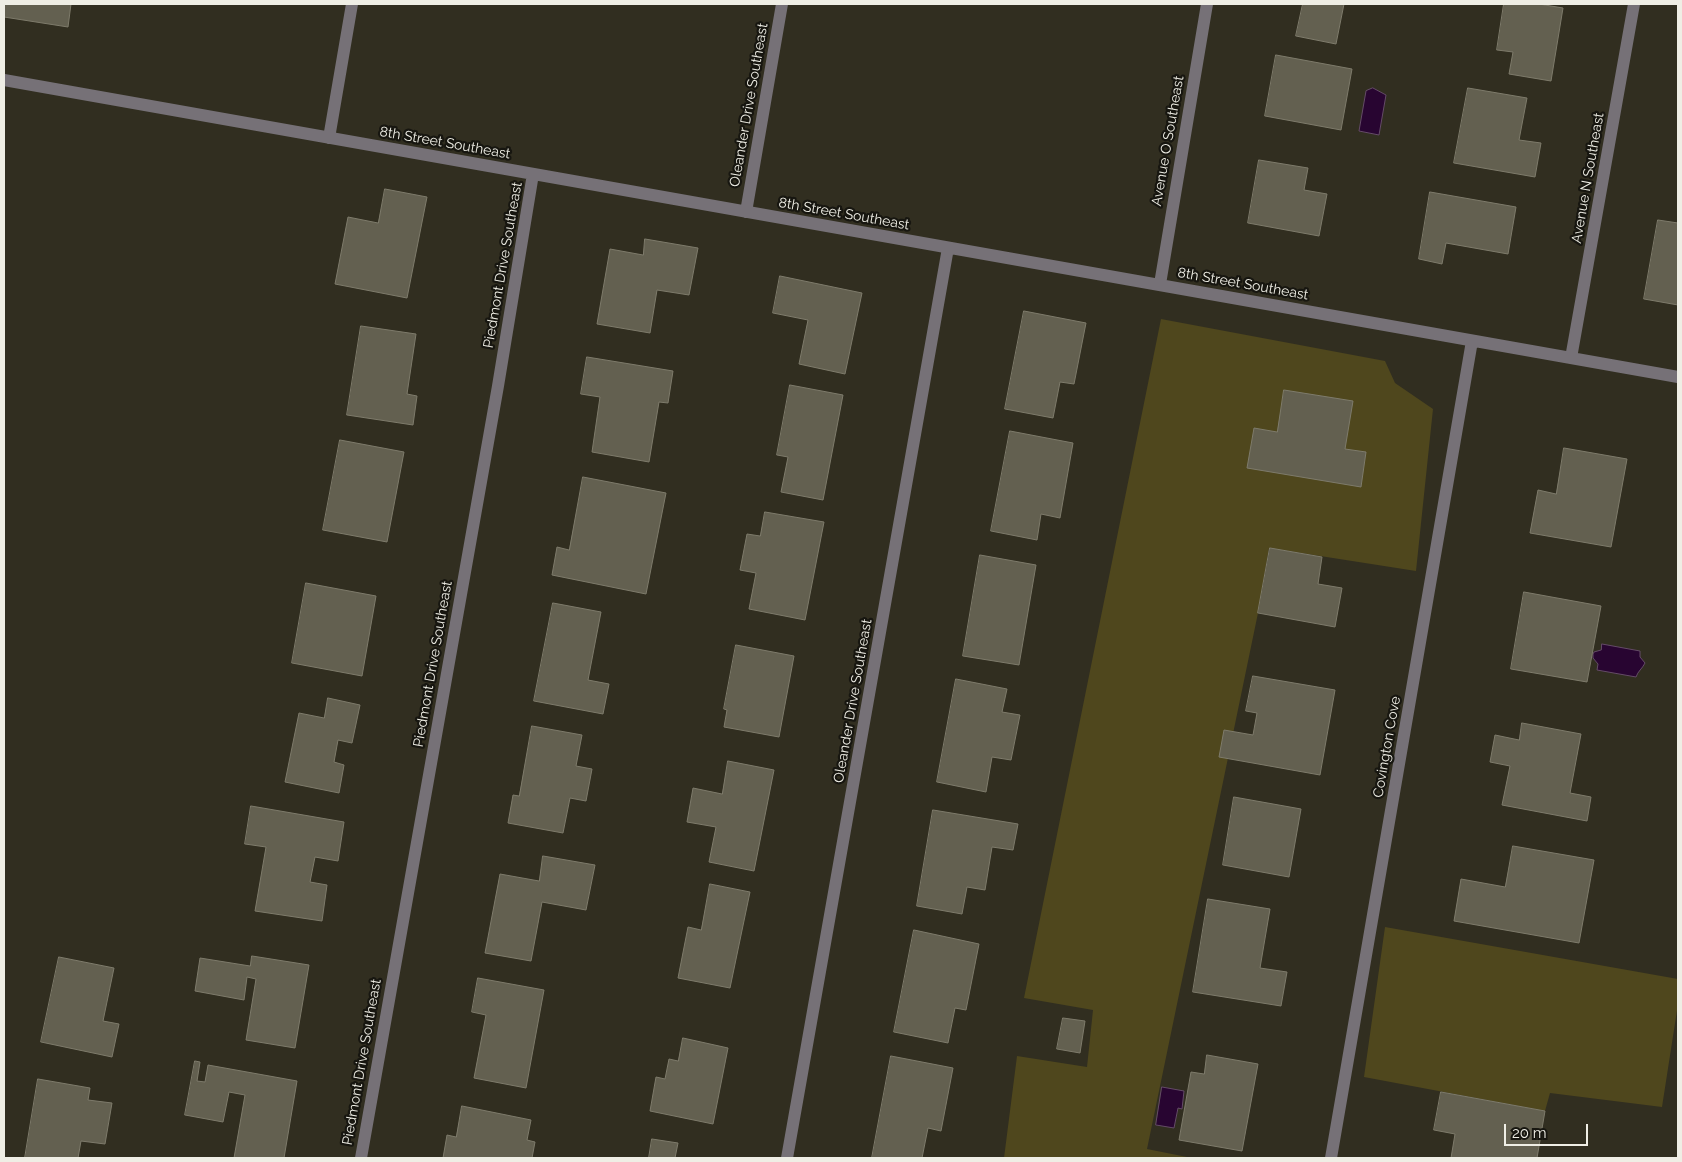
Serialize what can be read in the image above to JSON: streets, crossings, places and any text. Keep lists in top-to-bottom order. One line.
{"streets":{"street":["Oleander Drive Southeast","Avenue O Southeast","8th Street Southeast","Avenue N Southeast","Piedmont Drive Southeast","Covington Cove"]},"crossings":[["Oleander Drive Southeast","8th Street Southeast"],["Avenue O Southeast","8th Street Southeast"],["8th Street Southeast","Avenue N Southeast"],["8th Street Southeast","Piedmont Drive Southeast"],["8th Street Southeast","Covington Cove"]],"scale_bar":"20 m"}
